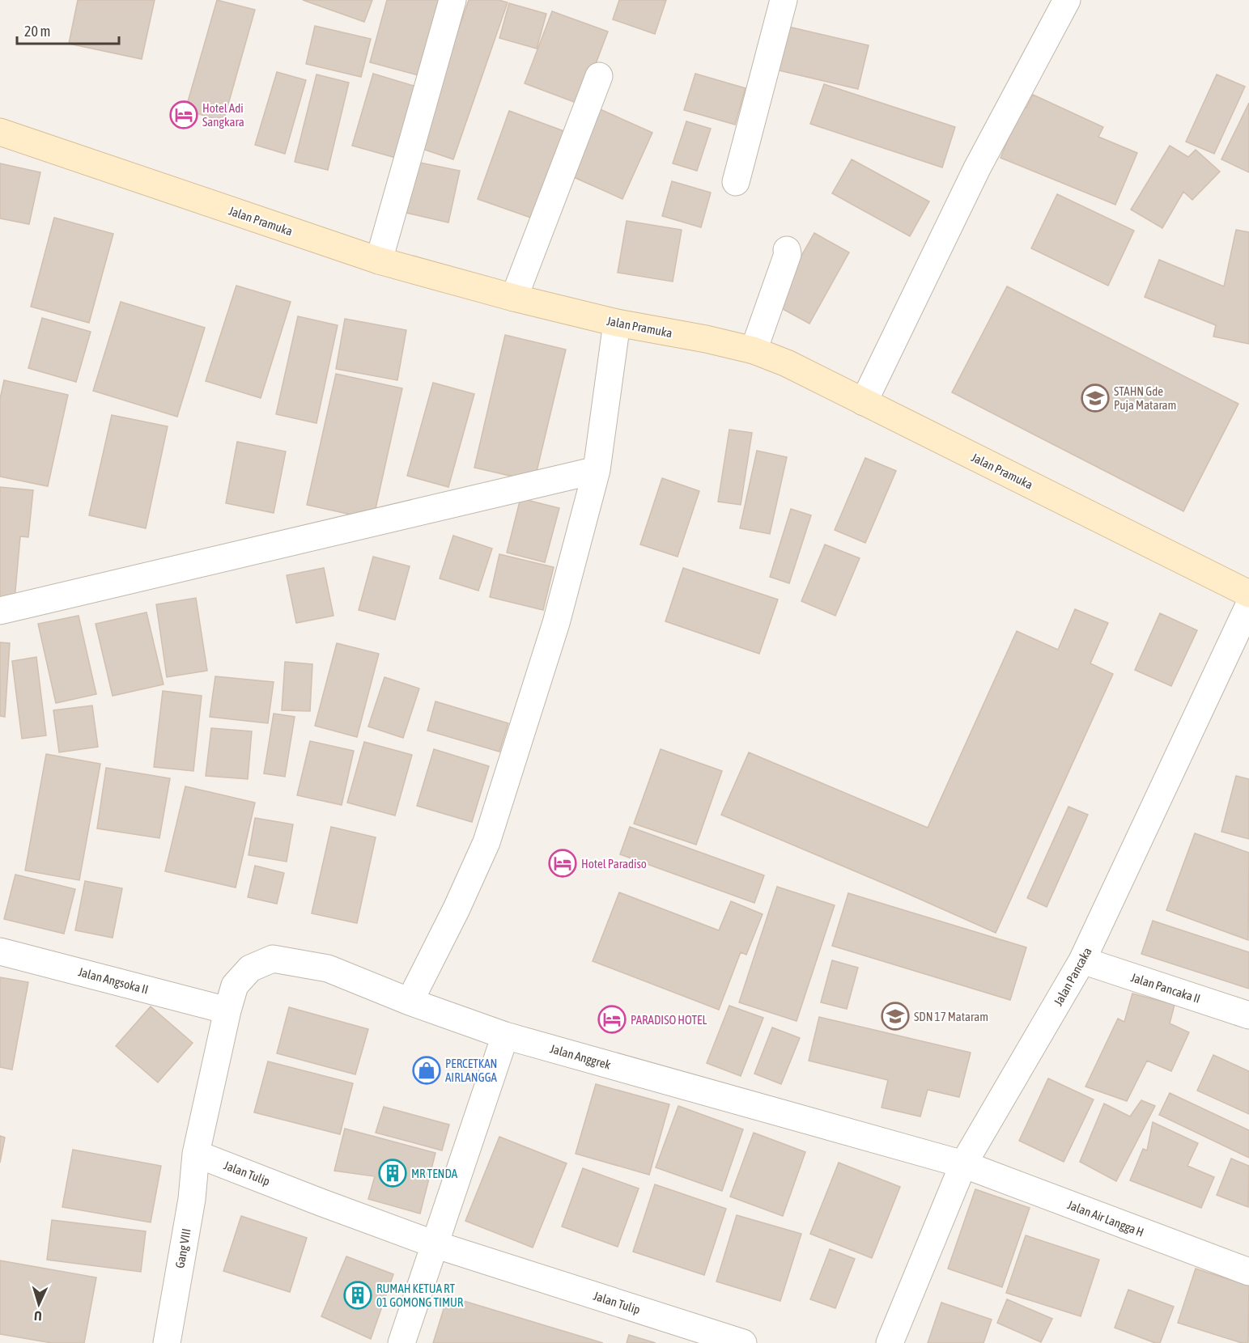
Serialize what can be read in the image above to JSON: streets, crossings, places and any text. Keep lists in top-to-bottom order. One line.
{"streets":{"street":["Jalan Pramuka","Jalan Pancaka","Jalan Angsoka II","Jalan Pancaka II","Jalan Anggrek","Jalan Tulip","Jalan Air Langga H","Gang VIII"]},"crossings":[["Jalan Pancaka","Jalan Pancaka II"],["Jalan Pancaka","Jalan Anggrek"],["Jalan Pancaka","Jalan Air Langga H"],["Jalan Angsoka II","Jalan Anggrek"],["Jalan Anggrek","Jalan Air Langga H"],["Jalan Tulip","Gang VIII"]],"places":{"hotel":["Hotel Adi Sangkara","Hotel Paradiso","PARADISO HOTEL"],"school or university":["STAHN Gde Puja Mataram","SDN 17 Mataram"],"shop":["PERCETKAN AIRLANGGA"],"building":["MR TENDA","RUMAH KETUA RT 01 GOMONG TIMUR"]},"scale_bar":"20 m","north":"bottom"}
